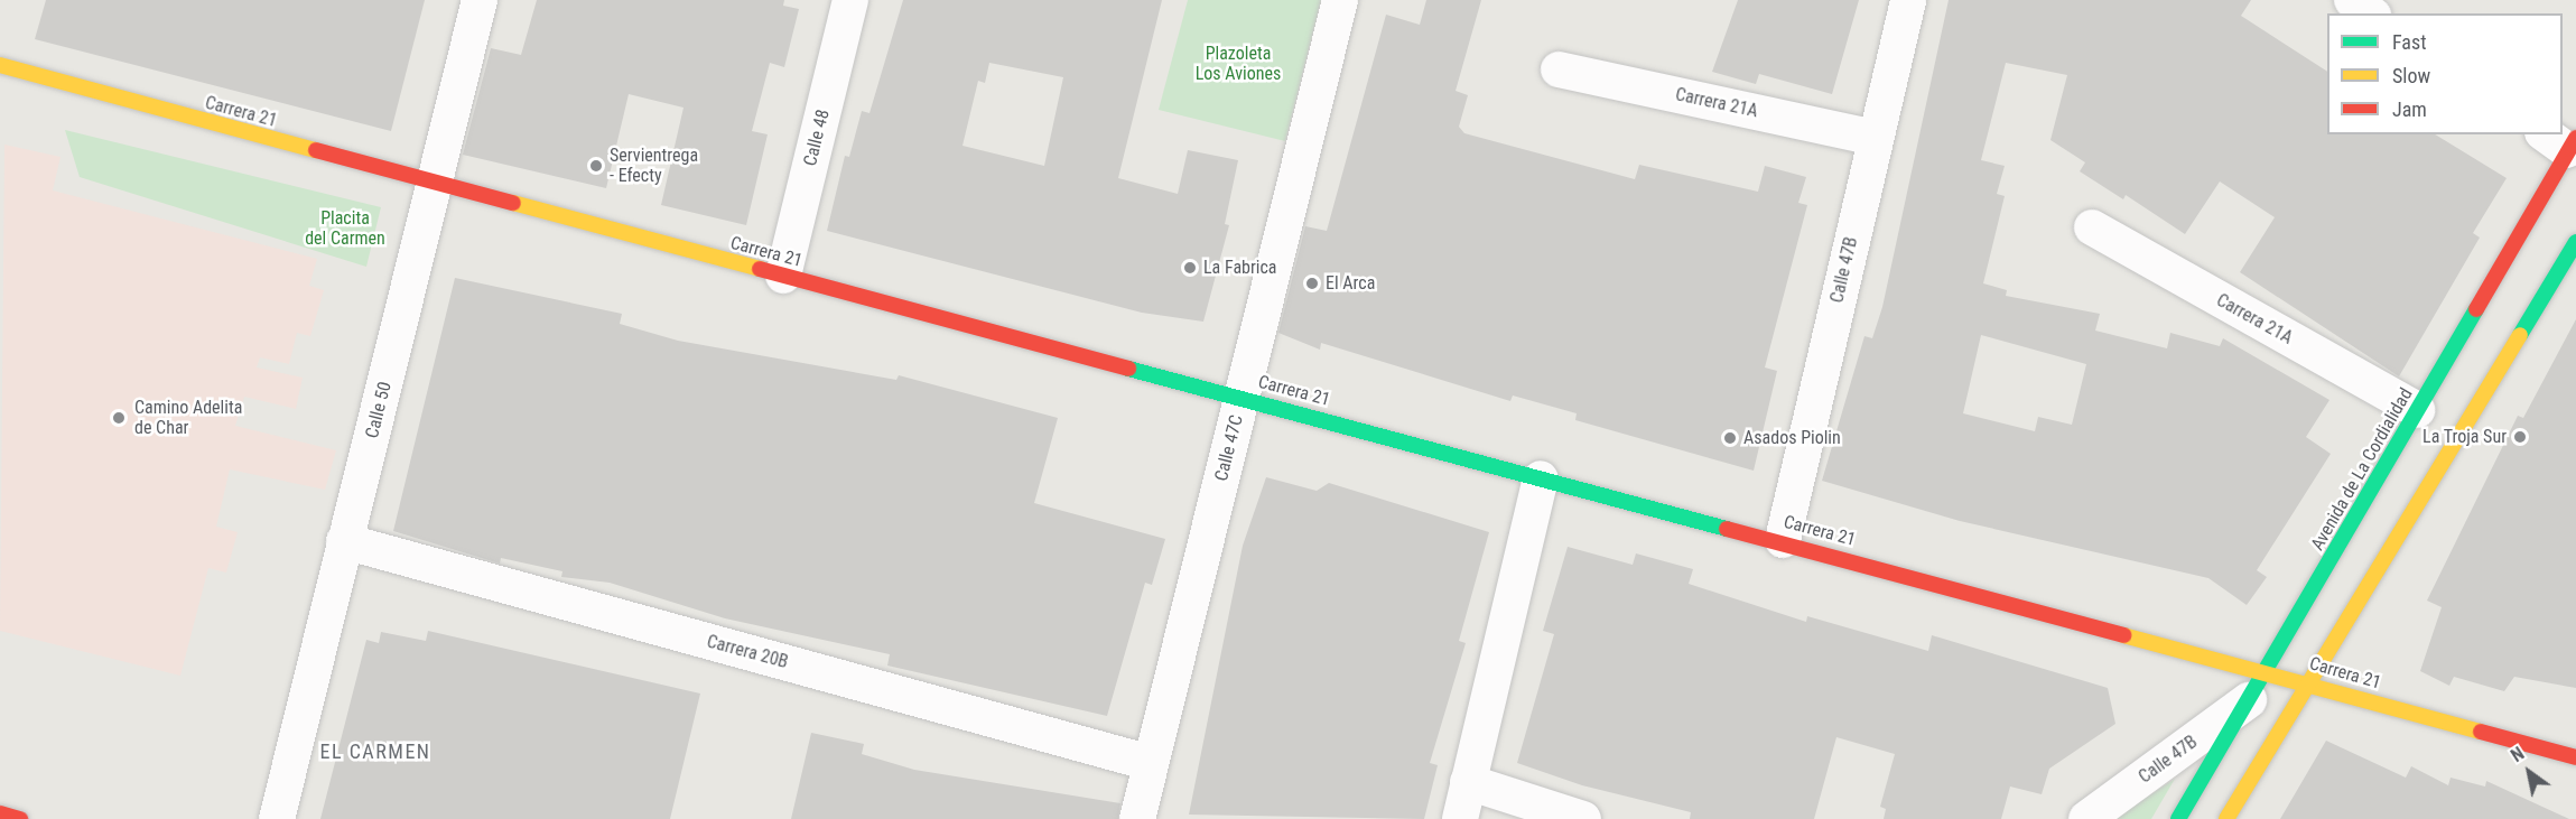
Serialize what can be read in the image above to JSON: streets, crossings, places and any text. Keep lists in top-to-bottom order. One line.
{"streets":{"main road":["Carrera 21","Avenida de La Cordialidad"],"street":["Carrera 21A","Calle 48","Calle 47B","Calle 50","Calle 47C","Carrera 20B"]},"crossings":[["Carrera 21A","Calle 47B"],["Carrera 21A","Avenida de La Cordialidad"],["Carrera 21","Calle 48"],["Carrera 21","Calle 47B"],["Carrera 21","Calle 50"],["Carrera 21","Calle 47C"],["Carrera 21","Avenida de La Cordialidad"],["Calle 47B","Avenida de La Cordialidad"],["Calle 50","Carrera 20B"],["Calle 47C","Carrera 20B"]],"districts":["EL CARMEN"],"parks":["Plazoleta Los Aviones","Placita del Carmen"],"places":["Servientrega - Efecty","La Fabrica","El Arca","Camino Adelita de Char","La Troja Sur","Asados Piolin"],"legend":["Fast","Slow","Jam"],"north":"top left"}
